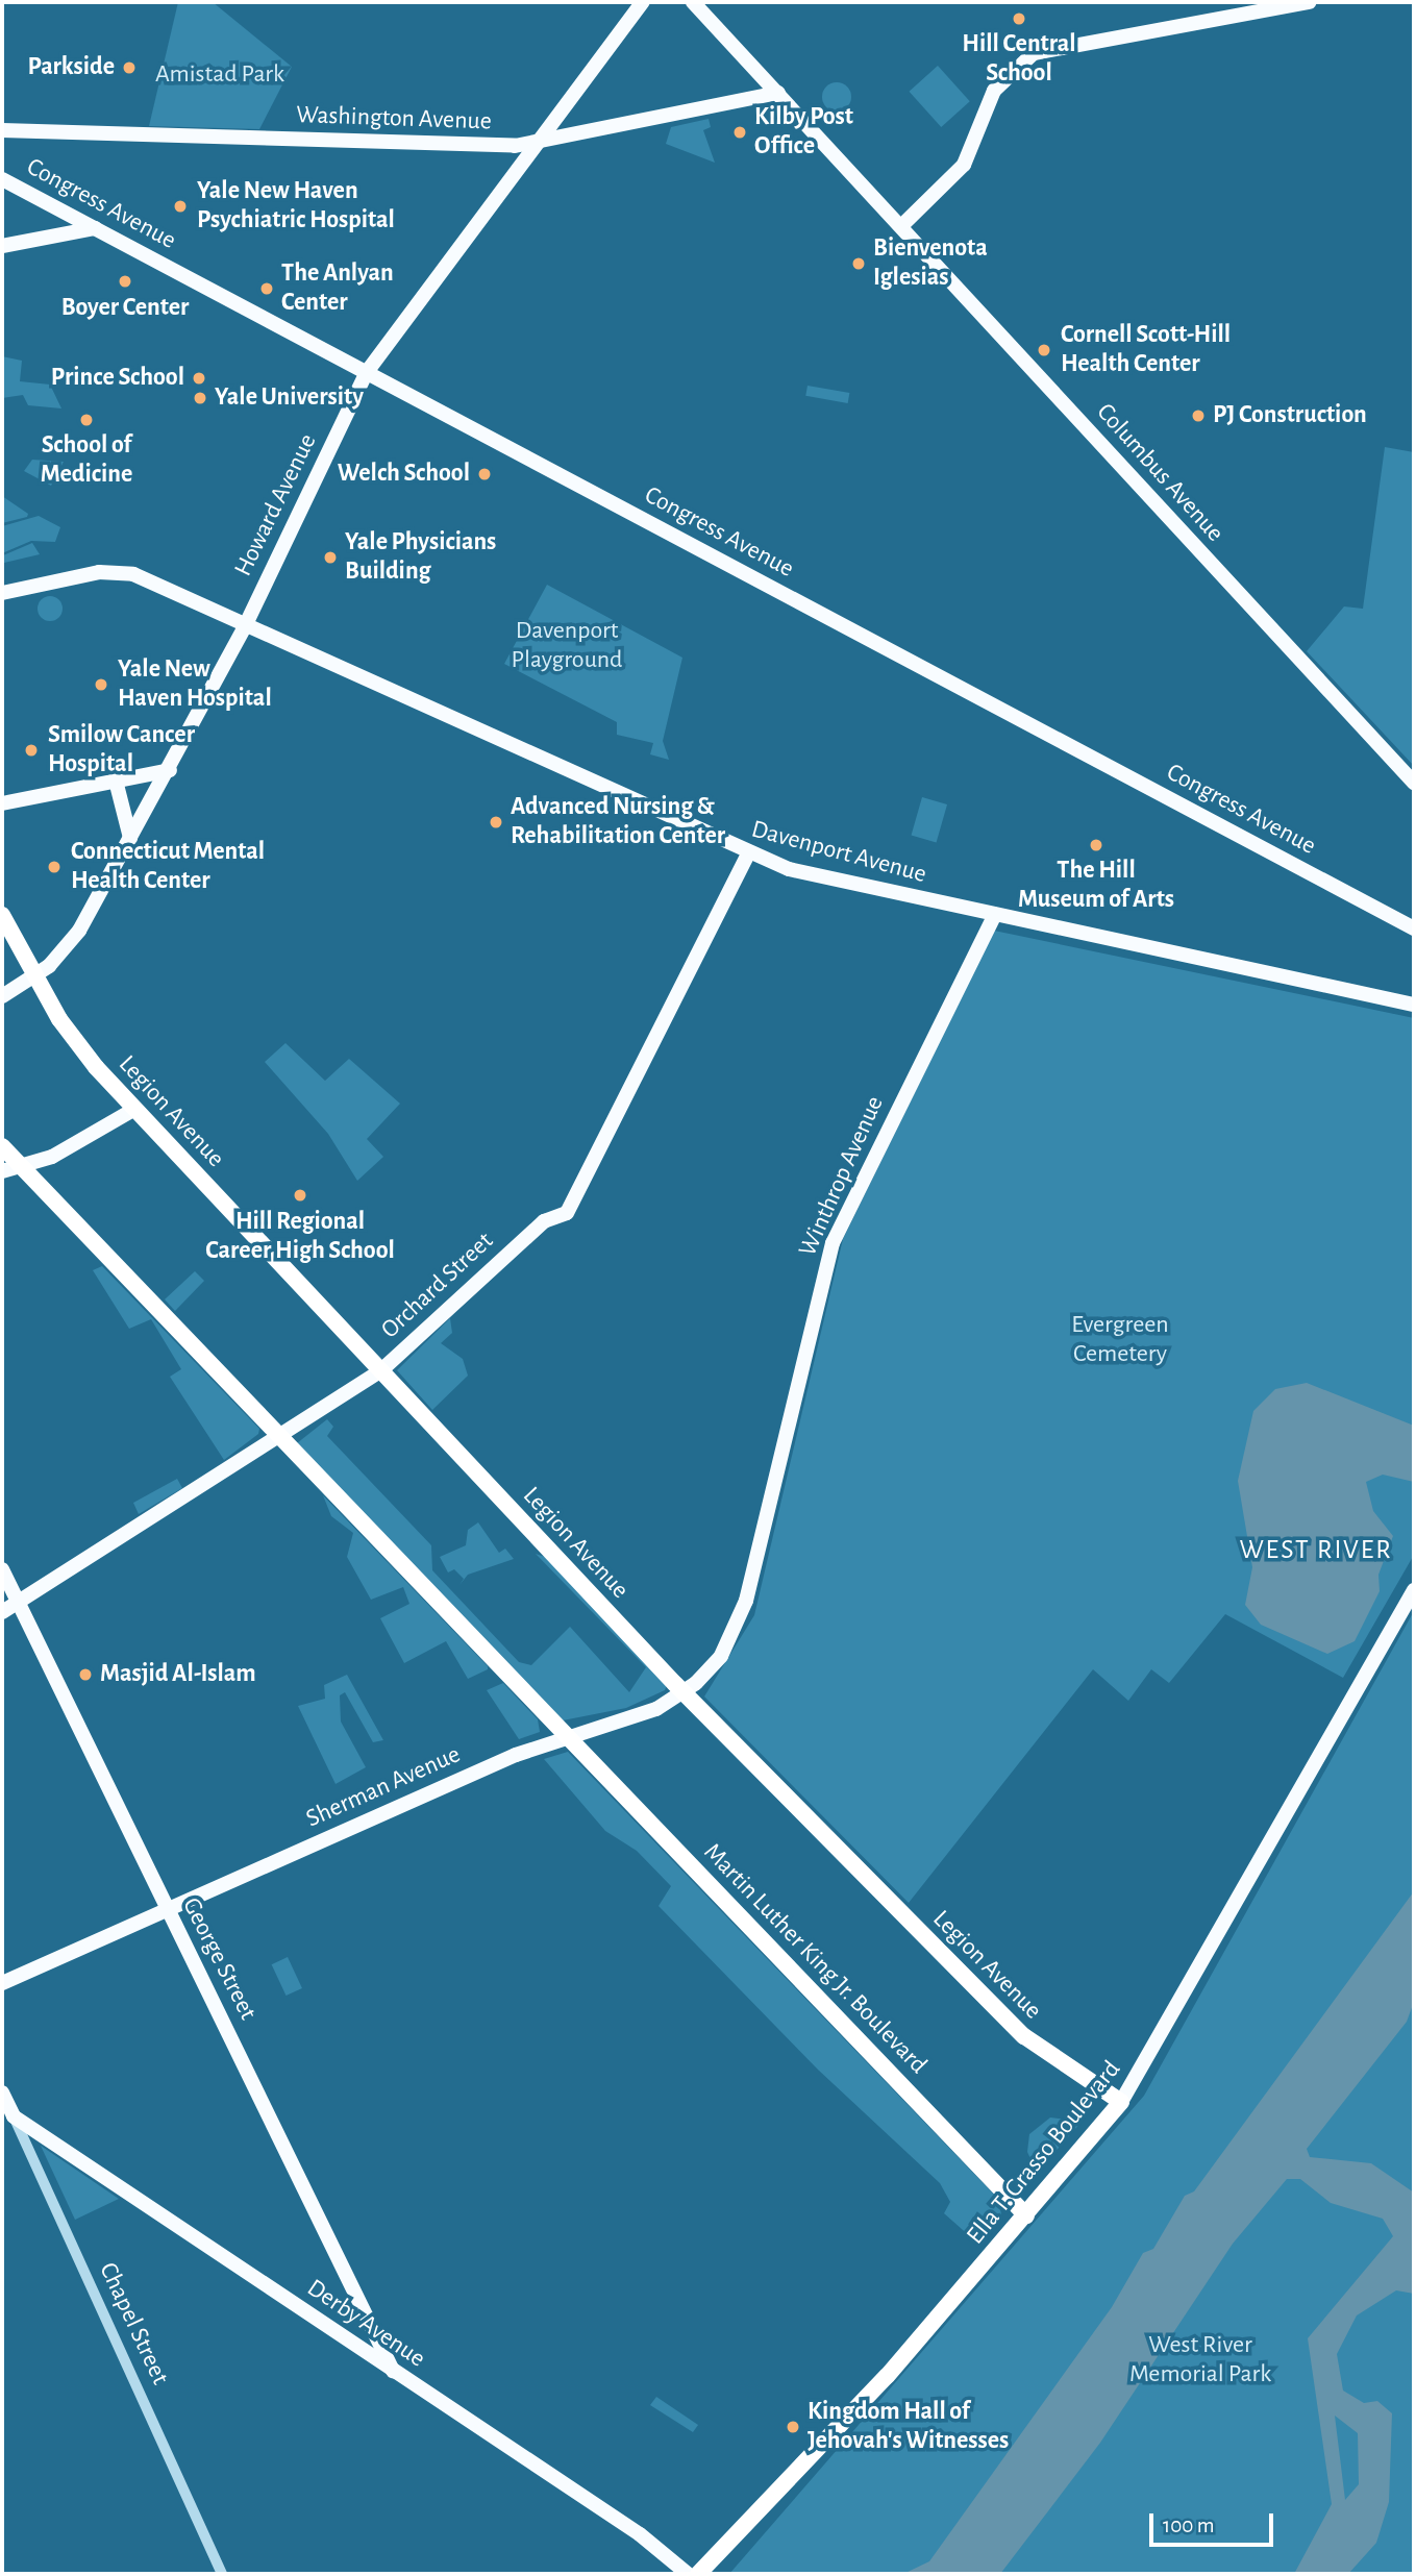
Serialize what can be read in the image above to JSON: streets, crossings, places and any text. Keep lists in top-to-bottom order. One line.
{"streets":{"highway":["Legion Avenue","Martin Luther King Jr. Boulevard","Ella T. Grasso Boulevard"],"main road":["Washington Avenue","Congress Avenue","Columbus Avenue","Howard Avenue","Davenport Avenue","Winthrop Avenue","Orchard Street","Sherman Avenue","George Street","Chapel Street","Derby Avenue"]},"crossings":[["Washington Avenue","Columbus Avenue"],["Washington Avenue","Howard Avenue"],["Congress Avenue","Howard Avenue"],["Howard Avenue","Davenport Avenue"],["Howard Avenue","Legion Avenue"],["Davenport Avenue","Winthrop Avenue"],["Davenport Avenue","Orchard Street"],["Legion Avenue","Orchard Street"],["Legion Avenue","Sherman Avenue"],["Legion Avenue","Ella T. Grasso Boulevard"],["Winthrop Avenue","Sherman Avenue"],["Orchard Street","George Street"],["Orchard Street","Martin Luther King Jr. Boulevard"],["Sherman Avenue","George Street"],["Sherman Avenue","Martin Luther King Jr. Boulevard"],["George Street","Derby Avenue"],["Martin Luther King Jr. Boulevard","Ella T. Grasso Boulevard"],["Chapel Street","Derby Avenue"]],"districts":["WEST RIVER"],"parks":["Amistad Park","Davenport Playground","Evergreen Cemetery","West River Memorial Park"],"places":["Hill Central School","Parkside","Kilby Post Office","Yale New Haven Psychiatric Hospital","Bienvenota Iglesias","Boyer Center","The Anlyan Center","Cornell Scott-Hill Health Center","Prince School","Yale University","PJ Construction","School of Medicine","Welch School","Yale Physicians Building","Yale New Haven Hospital","Smilow Cancer Hospital","Advanced Nursing & Rehabilitation Center","The Hill Museum of Arts","Connecticut Mental Health Center","Hill Regional Career High School","Masjid Al-Islam","Kingdom Hall of Jehovah's Witnesses"],"scale_bar":"100 m"}
